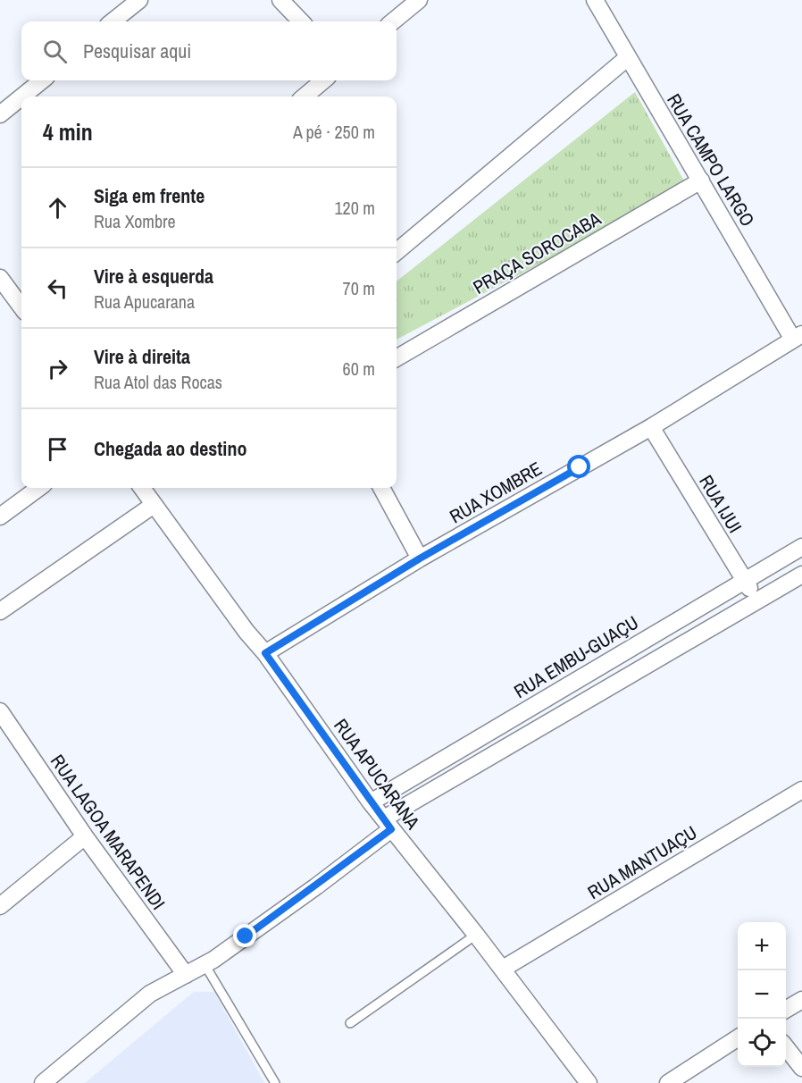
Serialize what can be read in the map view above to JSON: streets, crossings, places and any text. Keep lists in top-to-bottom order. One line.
{"streets":{"street":["RUA CAMPO LARGO","PRAÇA SOROCABA","RUA XOMBRE","RUA IJUI","RUA EMBU-GUAÇU","RUA APUCARANA","RUA LAGOA MARAPENDI","RUA MANTUAÇU"]},"crossings":[["RUA CAMPO LARGO","PRAÇA SOROCABA"],["RUA CAMPO LARGO","RUA XOMBRE"],["RUA XOMBRE","RUA IJUI"],["RUA XOMBRE","RUA APUCARANA"],["RUA IJUI","RUA EMBU-GUAÇU"],["RUA EMBU-GUAÇU","RUA APUCARANA"],["RUA APUCARANA","RUA MANTUAÇU"]],"page":{"search":"Pesquisar aqui","heading":["4 min","A pé · 250 m"],"list":[["Siga em frente","Rua Xombre","120 m"],["Vire à esquerda","Rua Apucarana","70 m"],["Vire à direita","Rua Atol das Rocas","60 m"],"Chegada ao destino"],"map_buttons":["+","−"]}}
